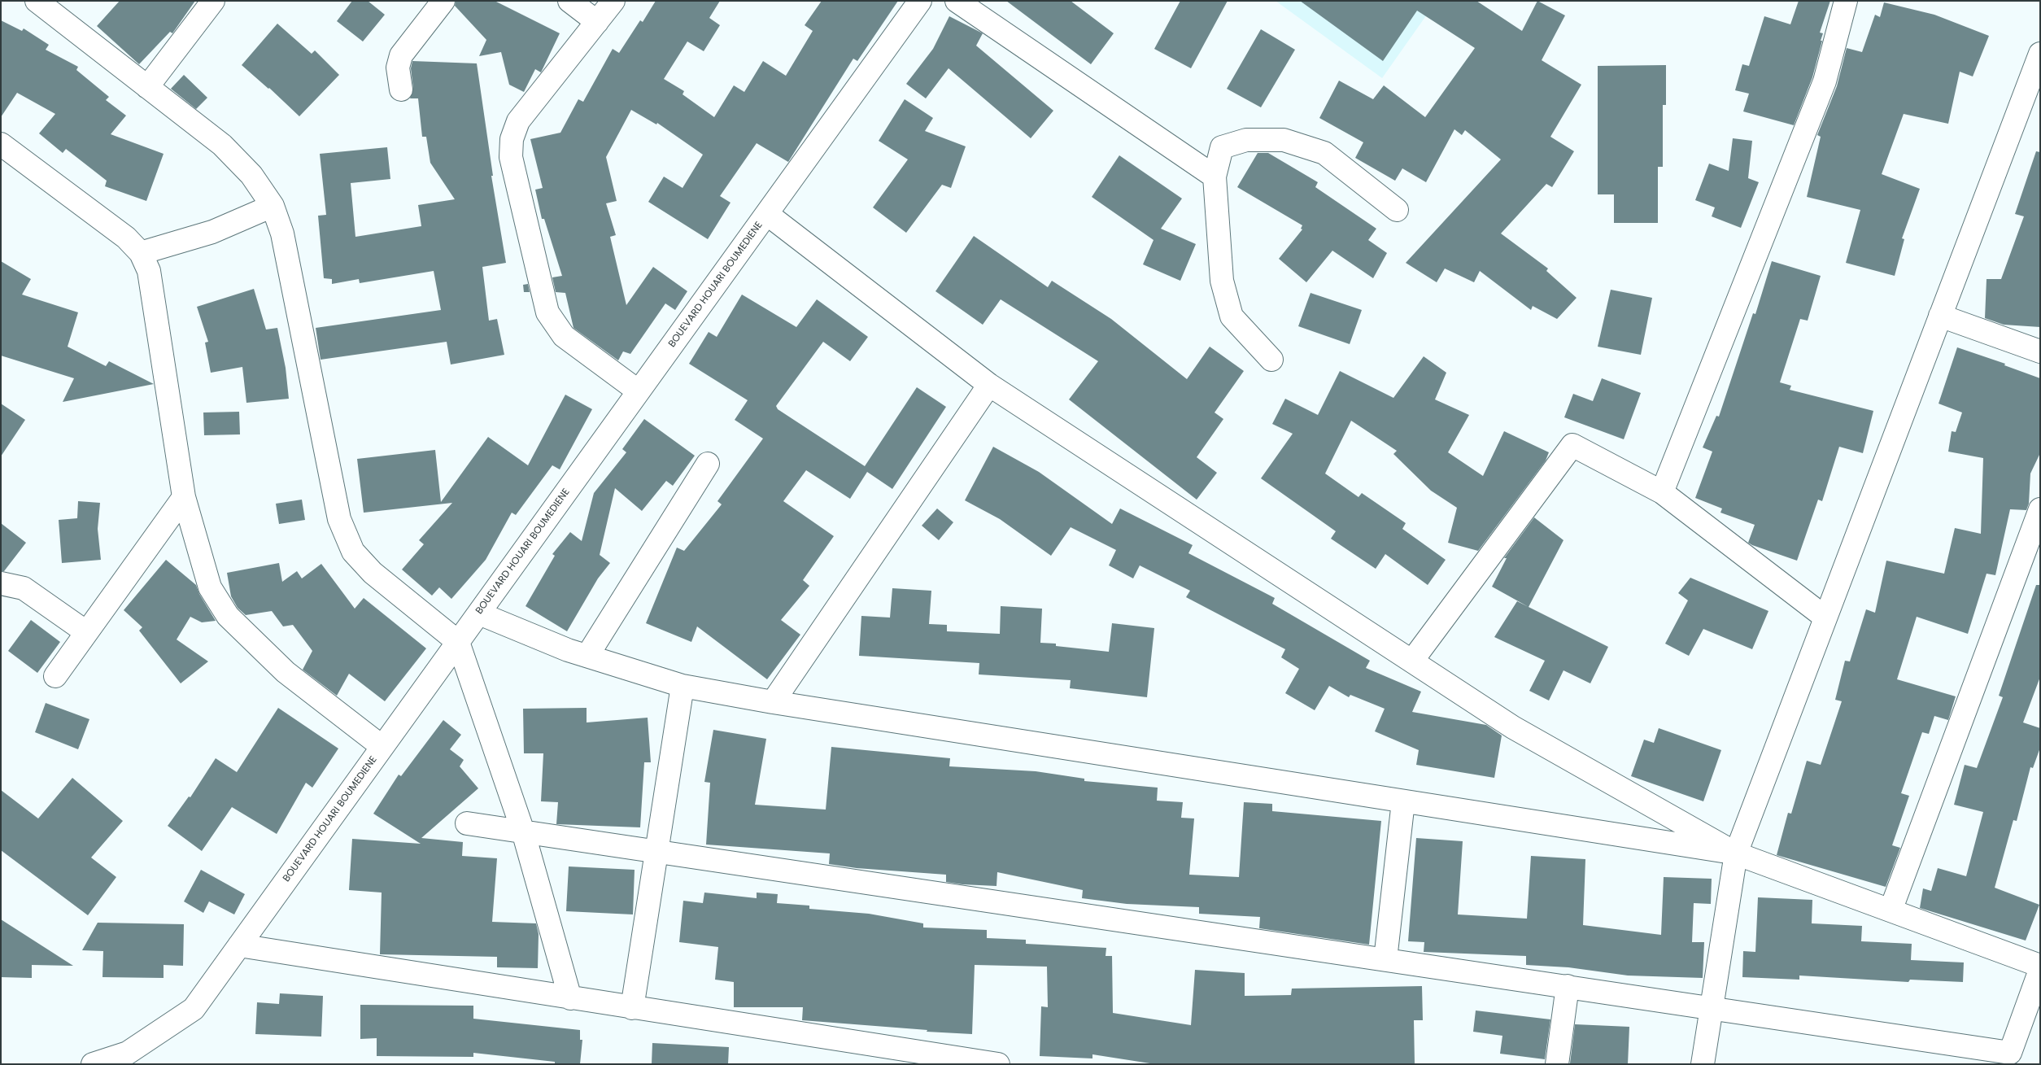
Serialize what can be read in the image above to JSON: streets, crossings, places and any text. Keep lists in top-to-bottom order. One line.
{"streets":{"street":["BOUEVARD HOUARI BOUMEDIENE"]}}
